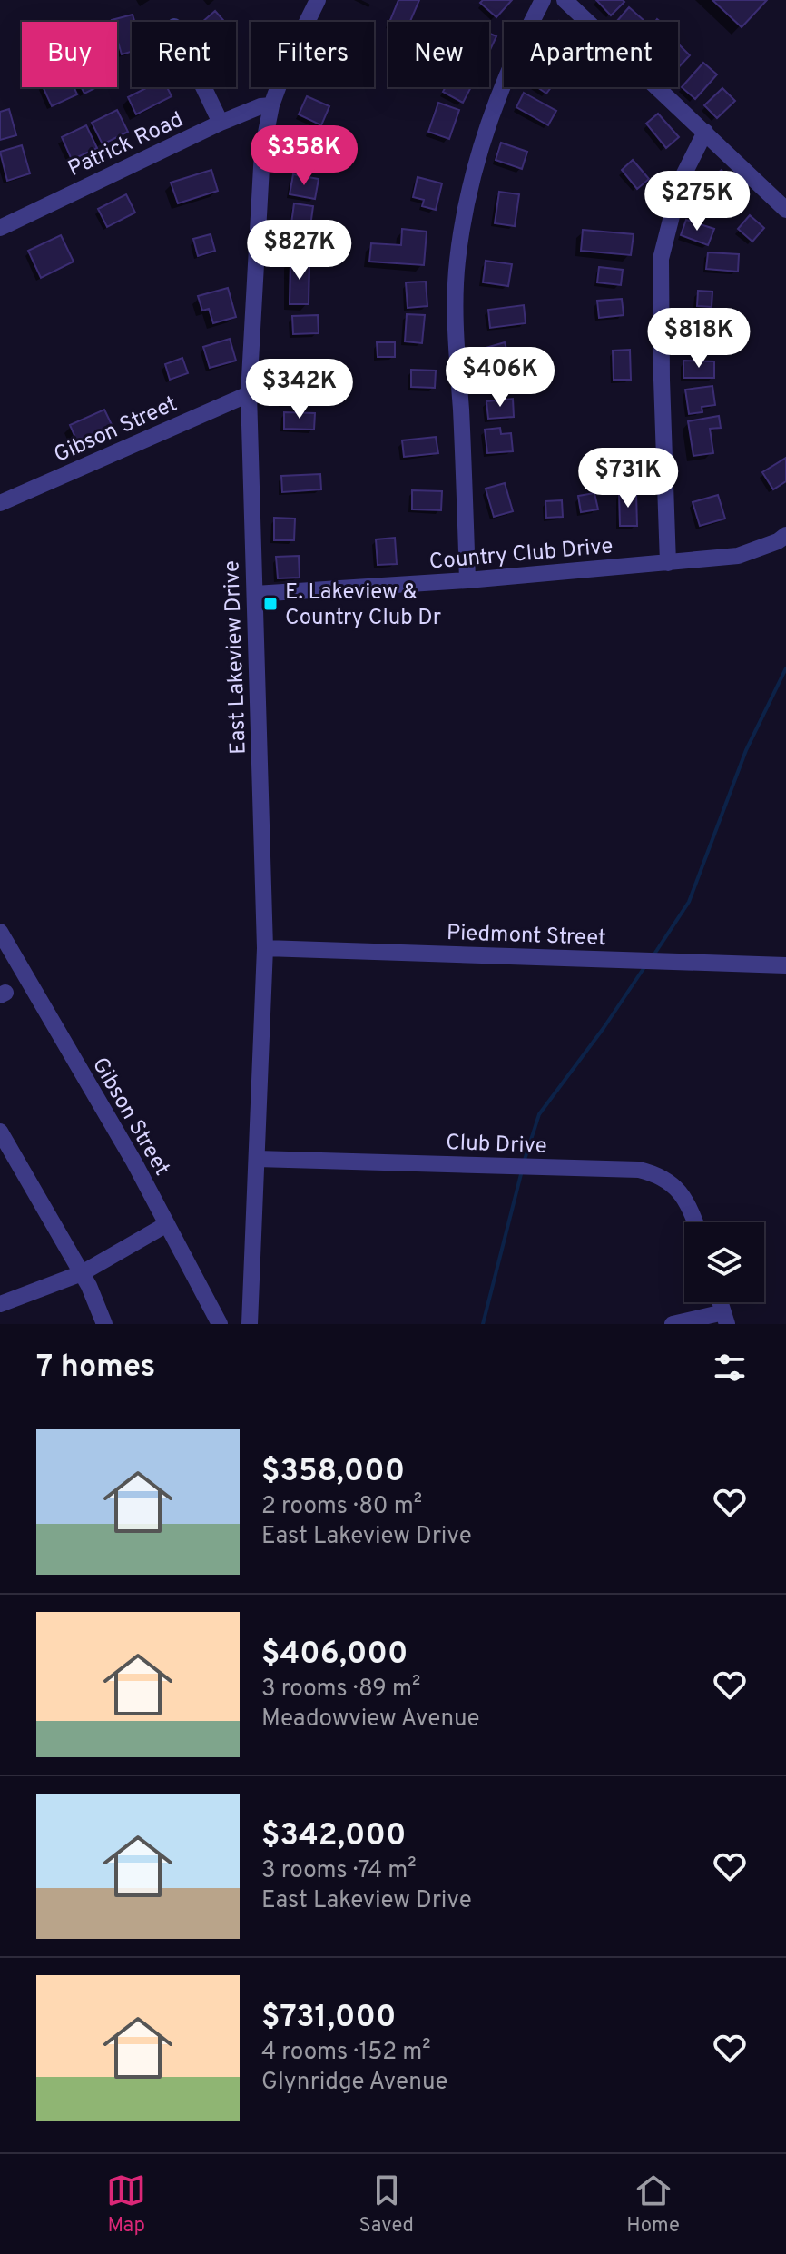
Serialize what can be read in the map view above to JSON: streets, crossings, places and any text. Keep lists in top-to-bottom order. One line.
{"streets":{"street":["Patrick Road","Gibson Street","Country Club Drive","East Lakeview Drive","Piedmont Street","Club Drive"]},"crossings":[["Patrick Road","East Lakeview Drive"],["Gibson Street","East Lakeview Drive"],["Country Club Drive","East Lakeview Drive"],["East Lakeview Drive","Piedmont Street"],["East Lakeview Drive","Club Drive"]],"places":{"transit":["E. Lakeview & Country Club Dr"]},"page":{"chip":["Buy","Rent","Filters","New","Apartment"],"price":["$358K","$275K","$827K","$818K","$406K","$342K","$731K"],"heading":"7 homes","list":[{"name":"$358,000","note":"2 rooms · 80 m² · East Lakeview Drive"},{"name":"$406,000","note":"3 rooms · 89 m² · Meadowview Avenue"},{"name":"$342,000","note":"3 rooms · 74 m² · East Lakeview Drive"},{"name":"$731,000","note":"4 rooms · 152 m² · Glynridge Avenue"}],"tabs":["Map","Saved","Home"]}}
